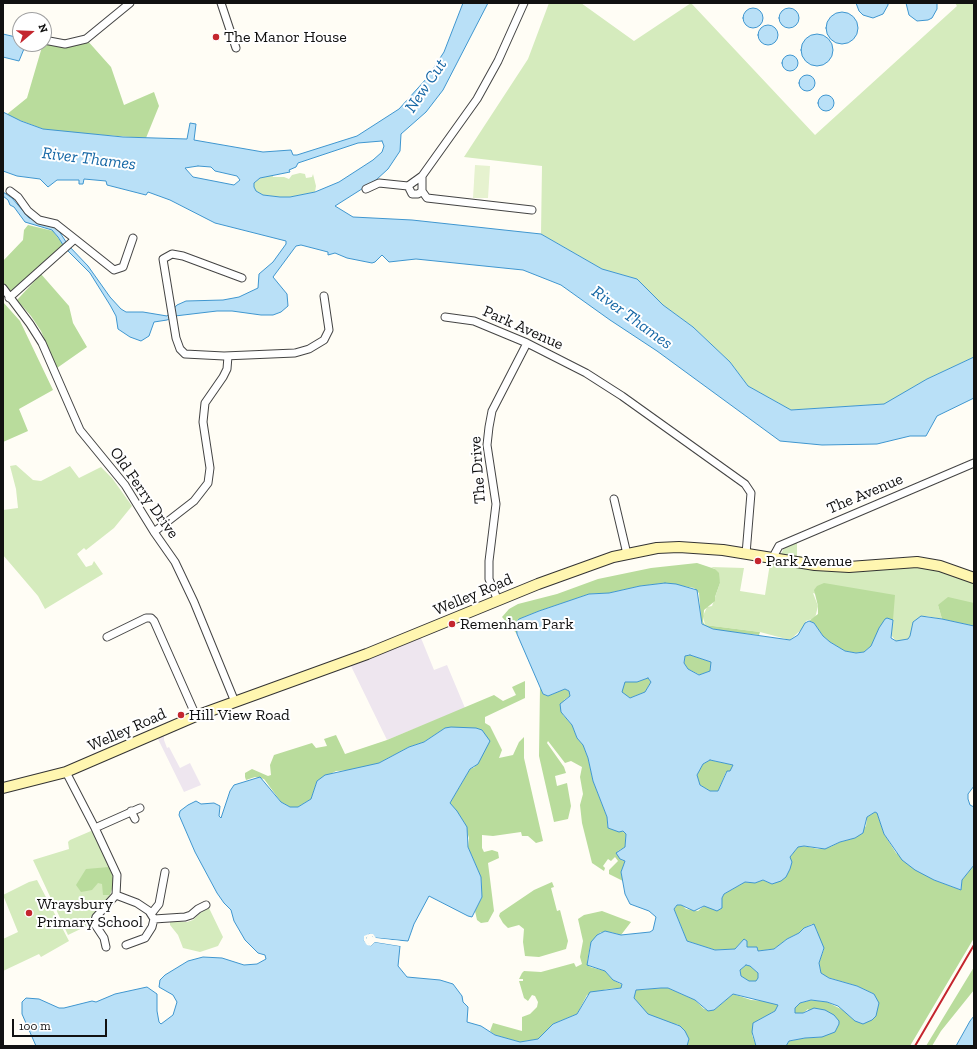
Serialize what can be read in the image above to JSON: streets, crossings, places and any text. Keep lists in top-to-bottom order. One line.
{"streets":{"main road":["Welley Road"],"street":["Park Avenue","The Drive","Old Ferry Drive","The Avenue"]},"crossings":[["Park Avenue","The Drive"],["Park Avenue","Welley Road"],["The Drive","Welley Road"],["Old Ferry Drive","Welley Road"],["The Avenue","Welley Road"]],"water":["New Cut","River Thames"],"places":["The Manor House","Park Avenue","Remenham Park","Hill View Road","Wraysbury Primary School"],"scale_bar":"100 m","north":"right"}
